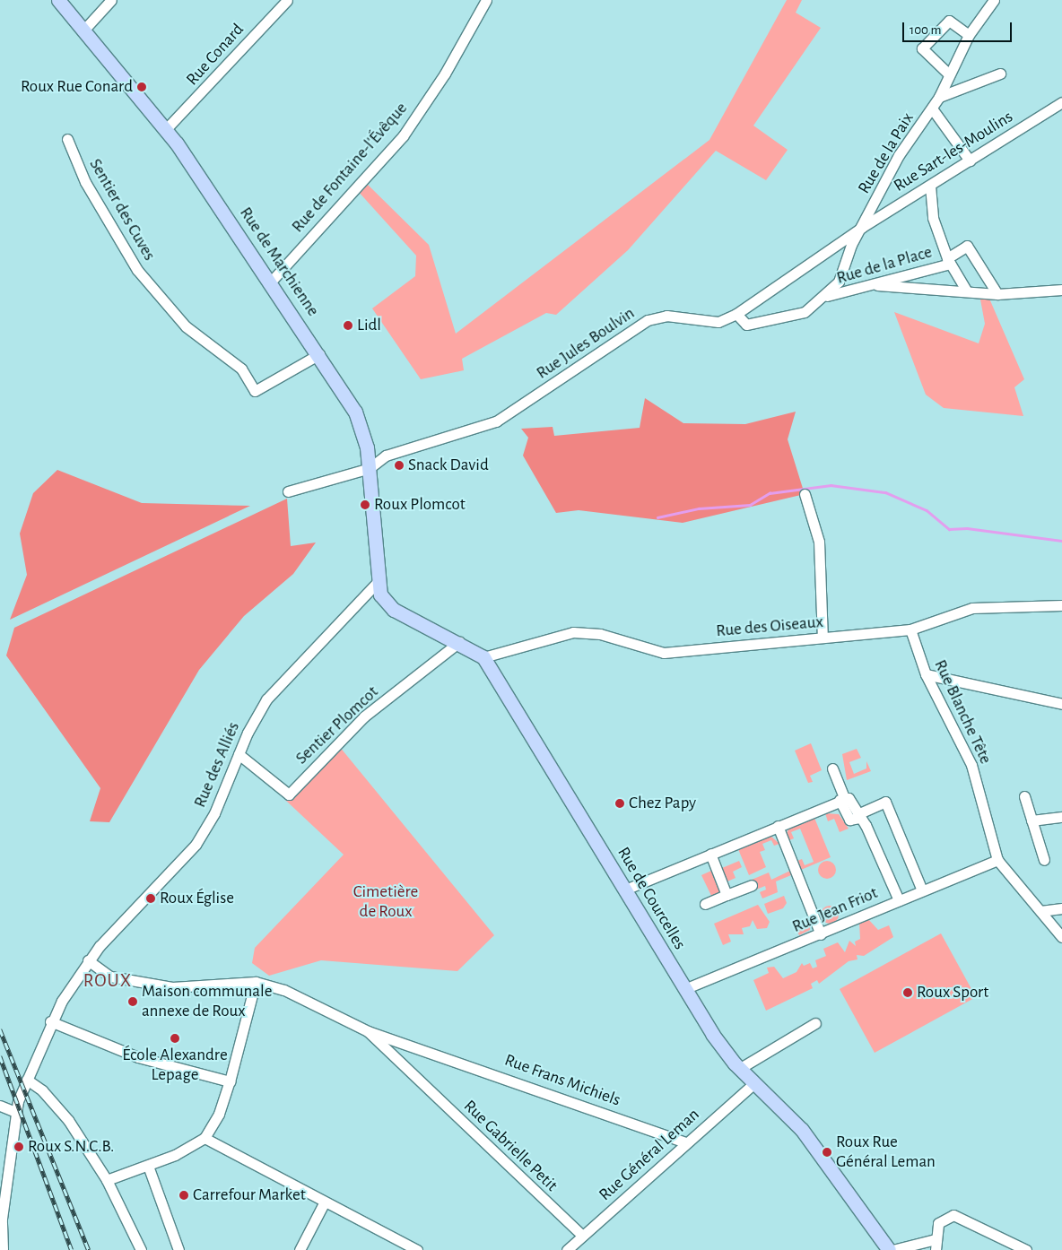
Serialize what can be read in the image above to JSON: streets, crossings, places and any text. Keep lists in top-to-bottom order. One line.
{"streets":{"main road":["Rue de Marchienne","Rue de Courcelles"],"street":["Rue Conard","Rue Sart-les-Moulins","Rue de la Paix","Rue de Fontaine-l'Évêque","Sentier des Cuves","Rue de la Place","Rue Jules Boulvin","Rue des Oiseaux","Rue Blanche Tête","Sentier Plomcot","Rue des Alliés","Rue Jean Friot","Rue Frans Michiels","Rue Gabrielle Petit","Rue Général Leman"]},"crossings":[["Rue Conard","Rue de Marchienne"],["Rue Sart-les-Moulins","Rue de la Paix"],["Rue Sart-les-Moulins","Rue Jules Boulvin"],["Rue de la Paix","Rue de la Place"],["Rue de la Paix","Rue Jules Boulvin"],["Rue de Fontaine-l'Évêque","Rue de Marchienne"],["Sentier des Cuves","Rue de Marchienne"],["Rue de Marchienne","Rue Jules Boulvin"],["Rue de Marchienne","Rue des Alliés"],["Rue de Marchienne","Rue de Courcelles"],["Rue des Oiseaux","Rue Blanche Tête"],["Rue des Oiseaux","Rue de Courcelles"],["Rue Blanche Tête","Rue Jean Friot"],["Sentier Plomcot","Rue des Alliés"],["Sentier Plomcot","Rue de Courcelles"],["Rue des Alliés","Rue de Courcelles"],["Rue de Courcelles","Rue Jean Friot"],["Rue de Courcelles","Rue Général Leman"],["Rue Frans Michiels","Rue Gabrielle Petit"],["Rue Frans Michiels","Rue Général Leman"],["Rue Gabrielle Petit","Rue Général Leman"]],"districts":["ROUX"],"parks":["Cimetière de Roux"],"places":["Roux Rue Conard","Lidl","Snack David","Roux Plomcot","Chez Papy","Roux Église","Roux Sport","Maison communale annexe de Roux","École Alexandre Lepage","Roux S.N.C.B.","Roux Rue Général Leman","Carrefour Market"],"scale_bar":"100 m"}
